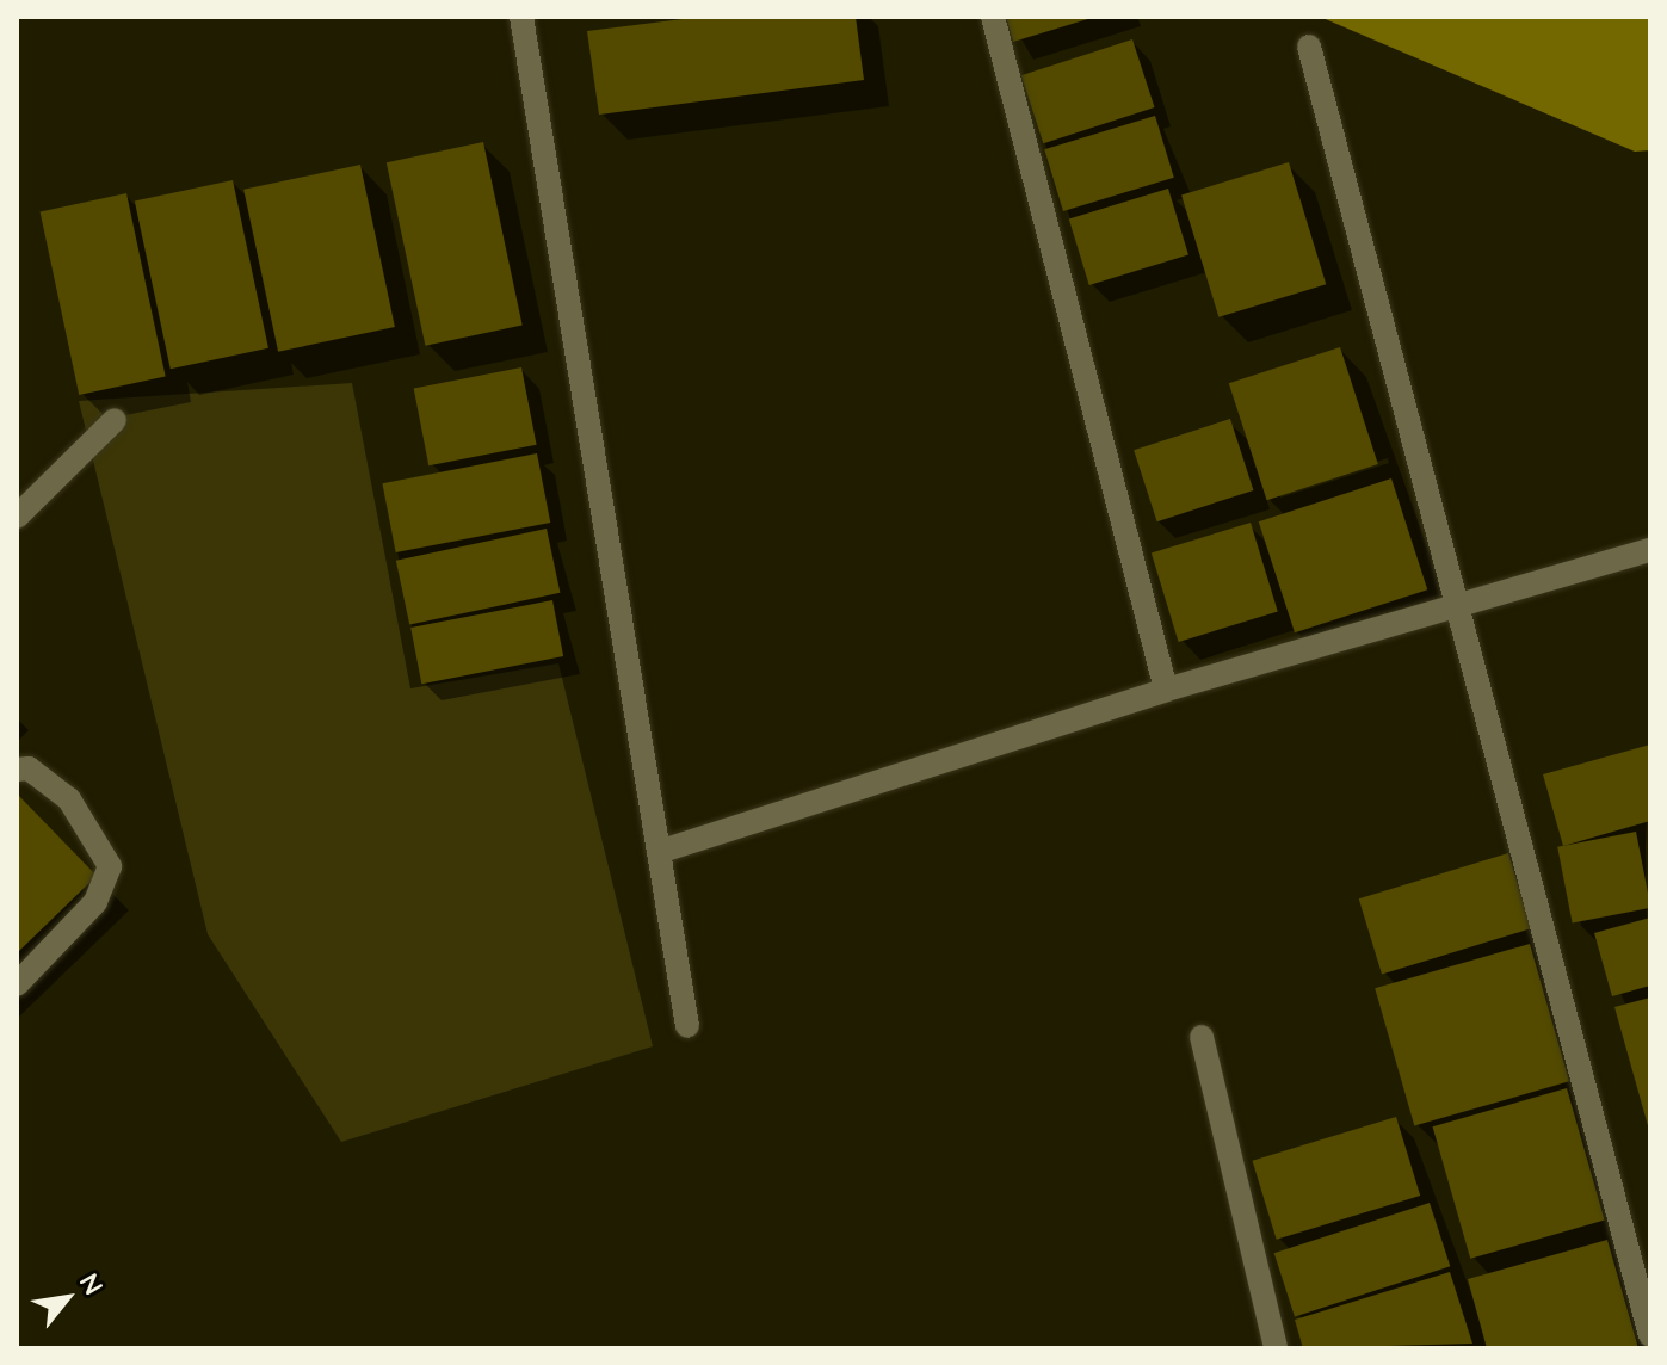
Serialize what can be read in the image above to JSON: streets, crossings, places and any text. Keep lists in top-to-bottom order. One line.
{"north":"top right"}
